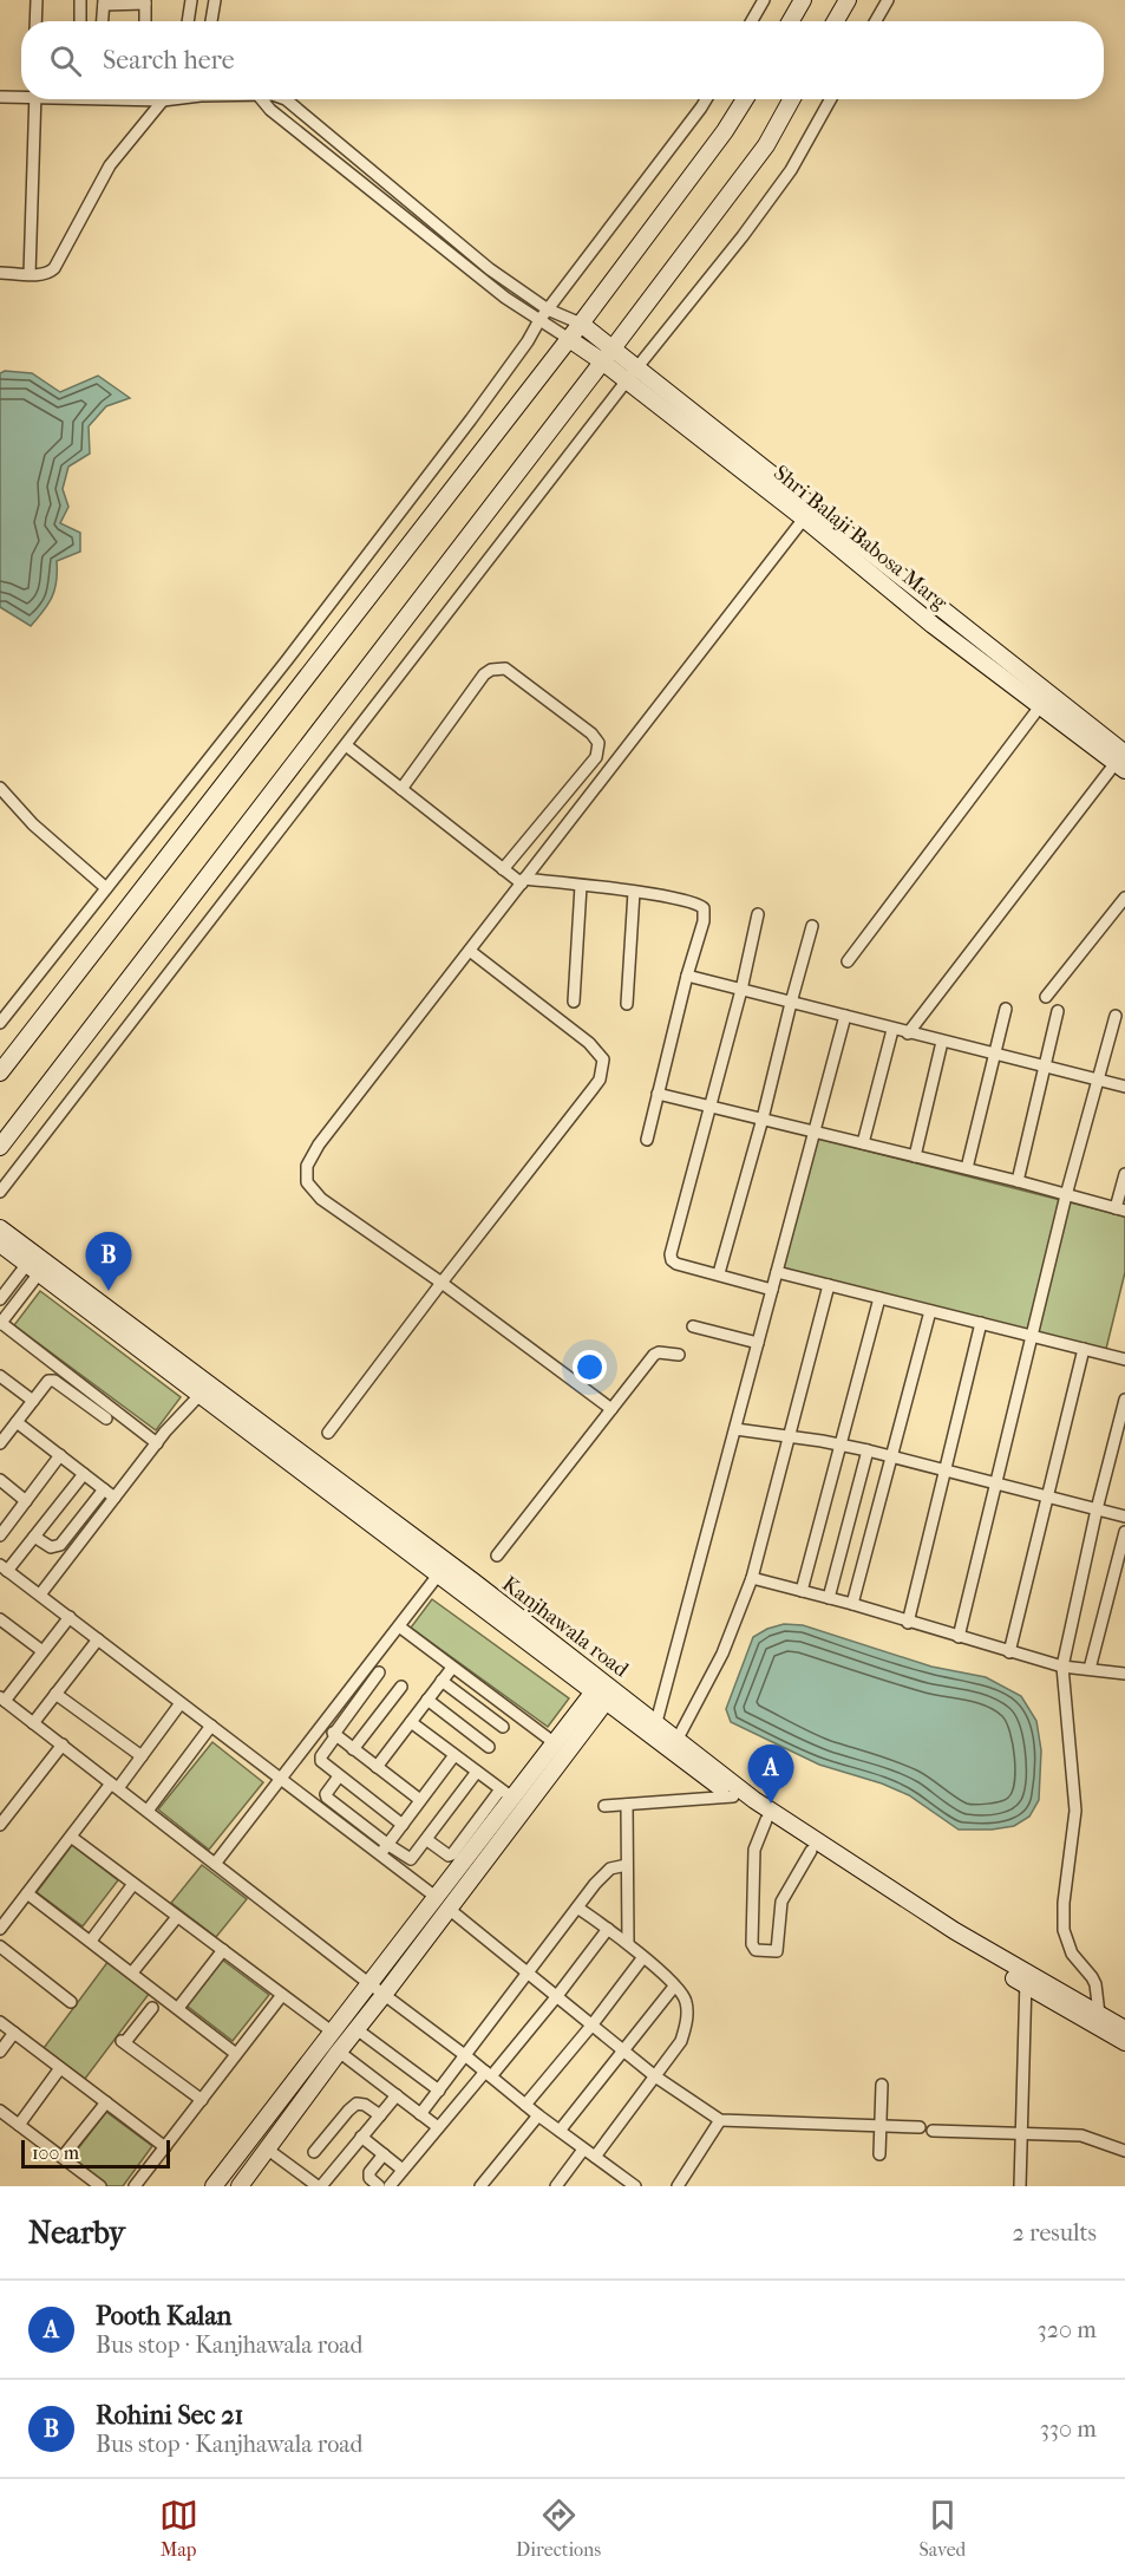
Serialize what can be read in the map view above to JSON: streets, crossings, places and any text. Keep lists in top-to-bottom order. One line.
{"streets":{"street":["Shri Balaji Babosa Marg","Kanjhawala road"]},"scale_bar":"100 m","page":{"search":"Search here","pins":["B","A"],"scale":"100 m","heading":["Nearby","2 results"],"list":[{"mark":"A","name":"Pooth Kalan","note":"Bus stop · Kanjhawala road","value":"320 m"},{"mark":"B","name":"Rohini Sec 21","note":"Bus stop · Kanjhawala road","value":"330 m"}],"nav":["Map","Directions","Saved"]}}
